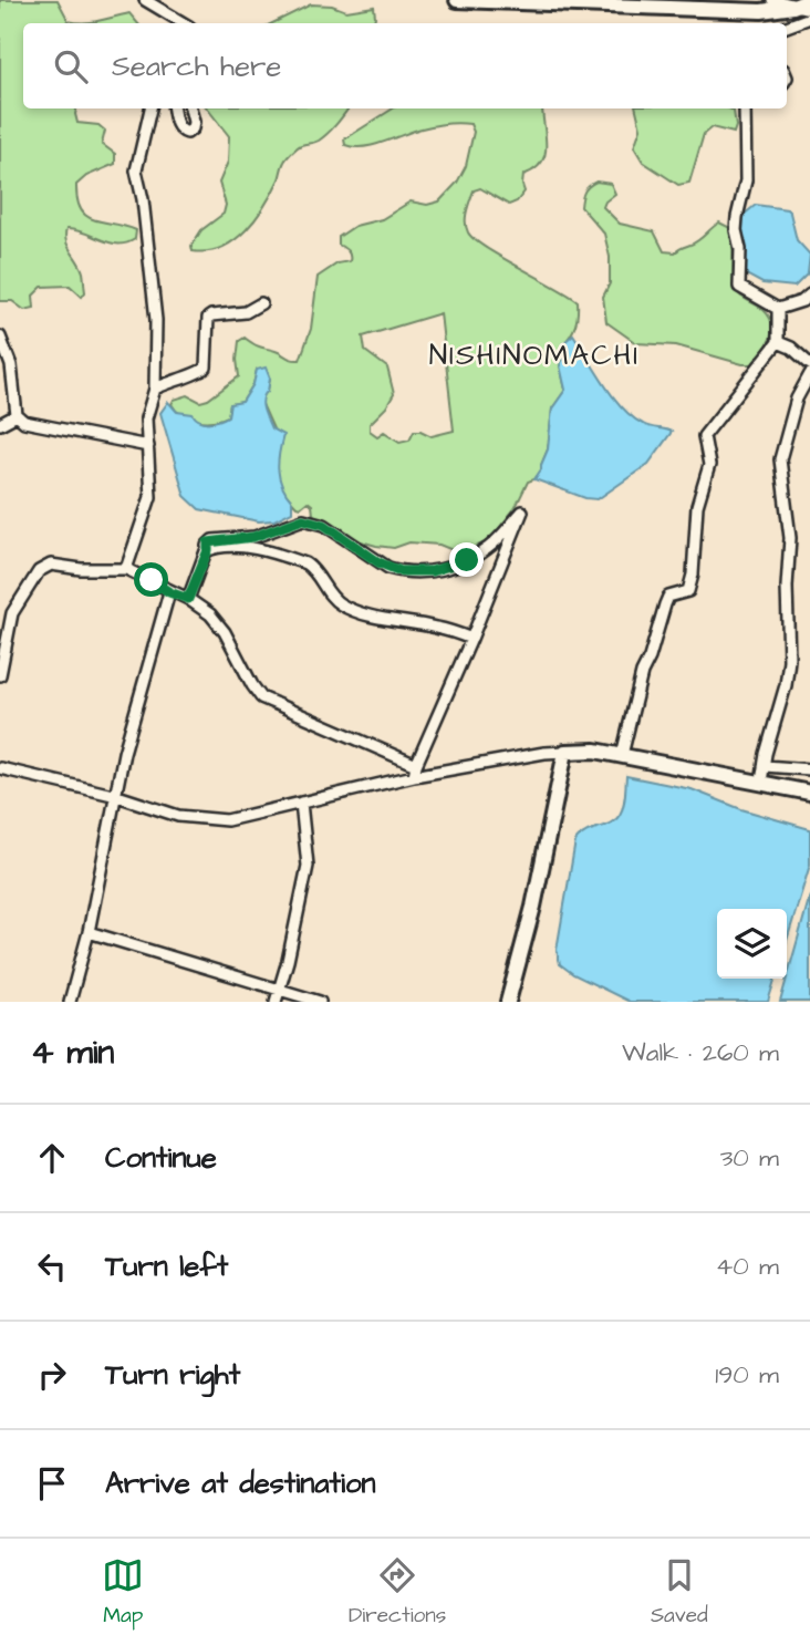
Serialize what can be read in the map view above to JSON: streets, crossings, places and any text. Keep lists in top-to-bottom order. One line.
{"districts":["NISHINOMACHI"],"page":{"search":"Search here","heading":["4 min","Walk · 260 m"],"list":[["Continue","30 m"],["Turn left","40 m"],["Turn right","190 m"],"Arrive at destination"],"nav":["Map","Directions","Saved"]}}
